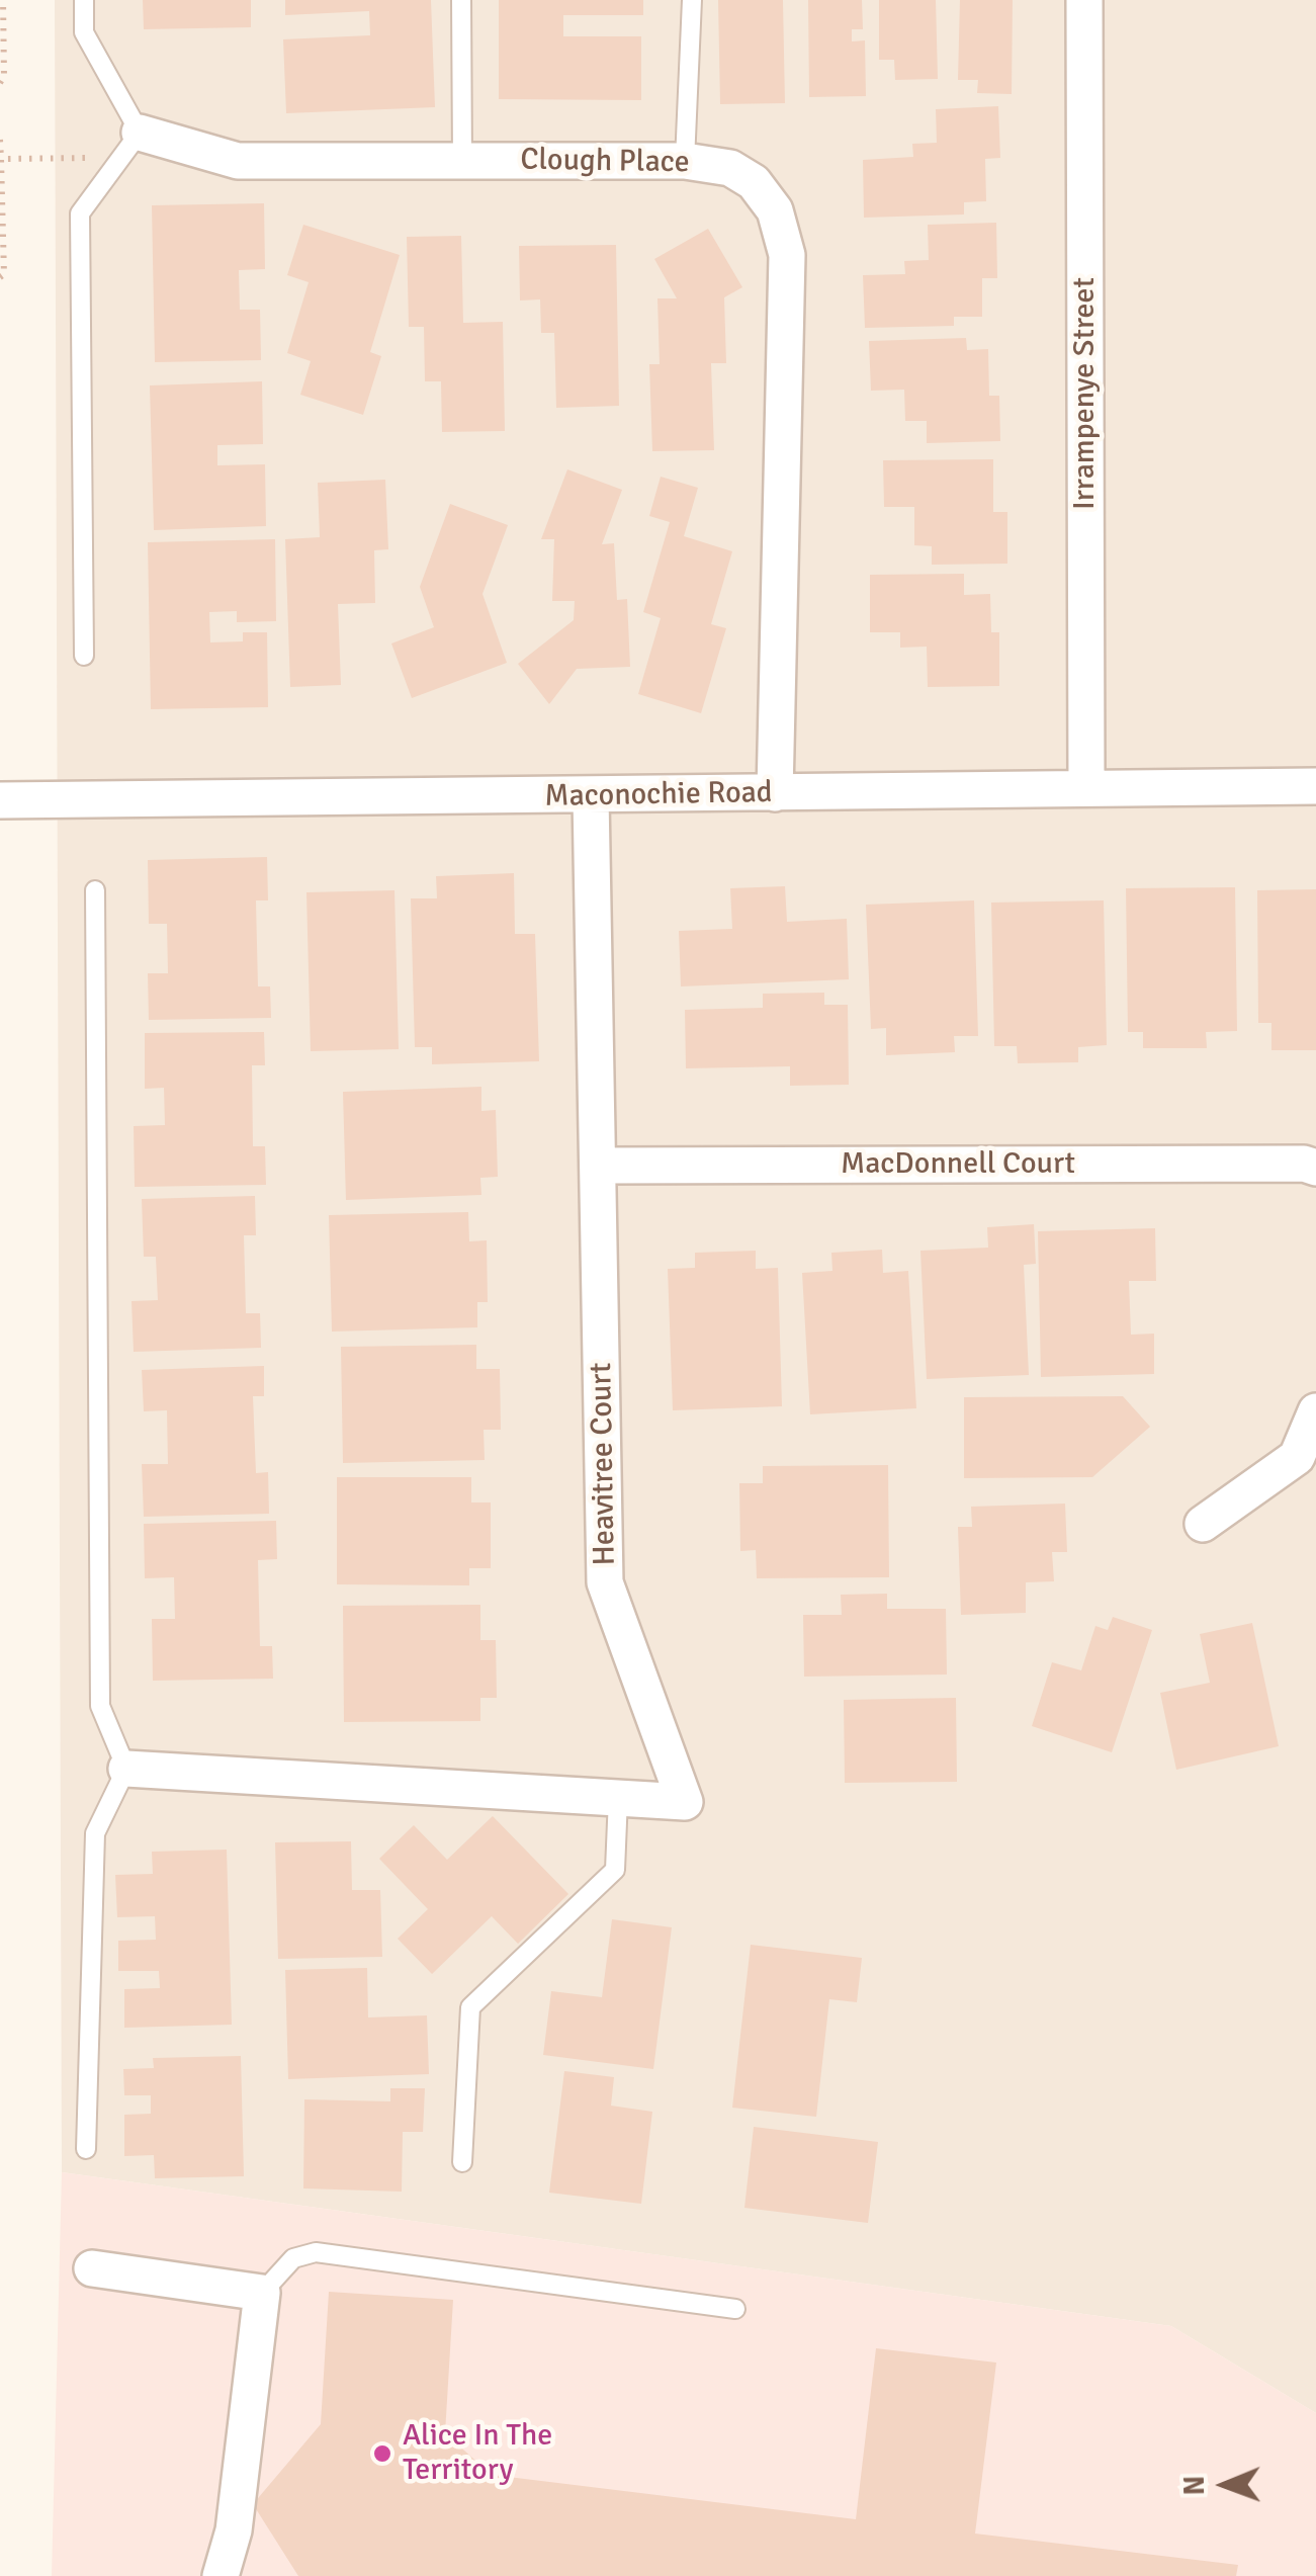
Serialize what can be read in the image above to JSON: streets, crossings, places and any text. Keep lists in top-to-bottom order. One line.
{"streets":{"street":["Clough Place","Irrampenye Street","Maconochie Road","MacDonnell Court","Heavitree Court"]},"crossings":[["Clough Place","Maconochie Road"],["Irrampenye Street","Maconochie Road"],["Maconochie Road","Heavitree Court"],["MacDonnell Court","Heavitree Court"]],"places":["Alice In The Territory"],"north":"left"}
